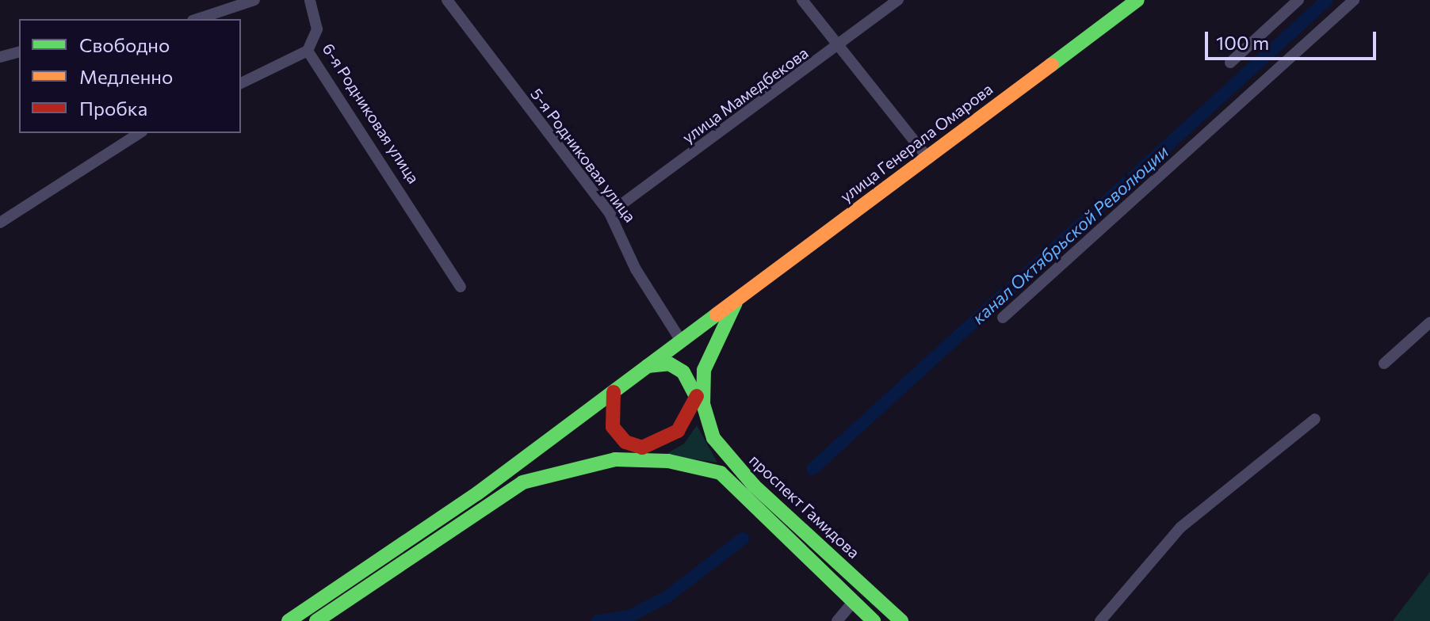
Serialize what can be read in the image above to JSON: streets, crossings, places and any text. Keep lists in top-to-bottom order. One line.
{"streets":{"main road":["улица Генерала Омарова","проспект Гамидова"],"street":["улица Мамедбекова","6-я Родниковая улица","5-я Родниковая улица"]},"crossings":[["улица Мамедбекова","5-я Родниковая улица"],["улица Генерала Омарова","5-я Родниковая улица"],["улица Генерала Омарова","проспект Гамидова"]],"water":["канал Октябрьской Революции"],"legend":["Свободно","Медленно","Пробка"],"scale_bar":"100 m"}
